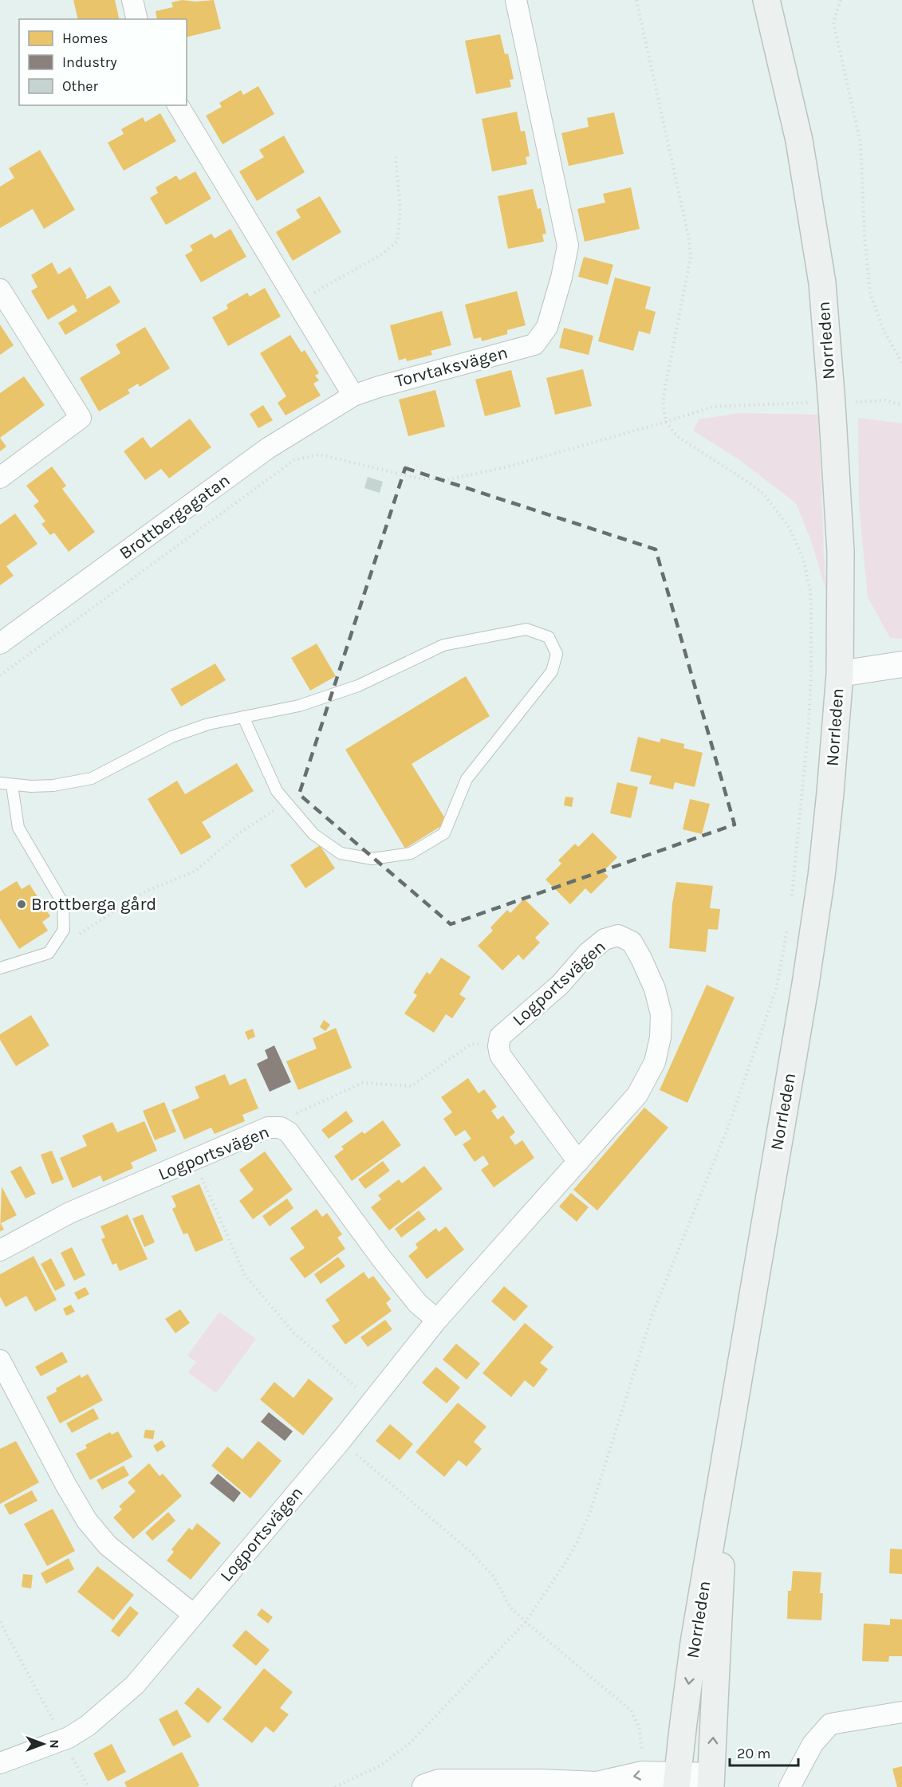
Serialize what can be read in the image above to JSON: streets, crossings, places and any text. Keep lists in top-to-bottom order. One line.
{"streets":{"main road":["Norrleden"],"street":["Torvtaksvägen","Brottbergagatan","Logportsvägen"]},"crossings":[["Torvtaksvägen","Brottbergagatan"]],"places":["Brottberga gård"],"legend":["Homes","Industry","Other"],"scale_bar":"20 m","north":"right"}
